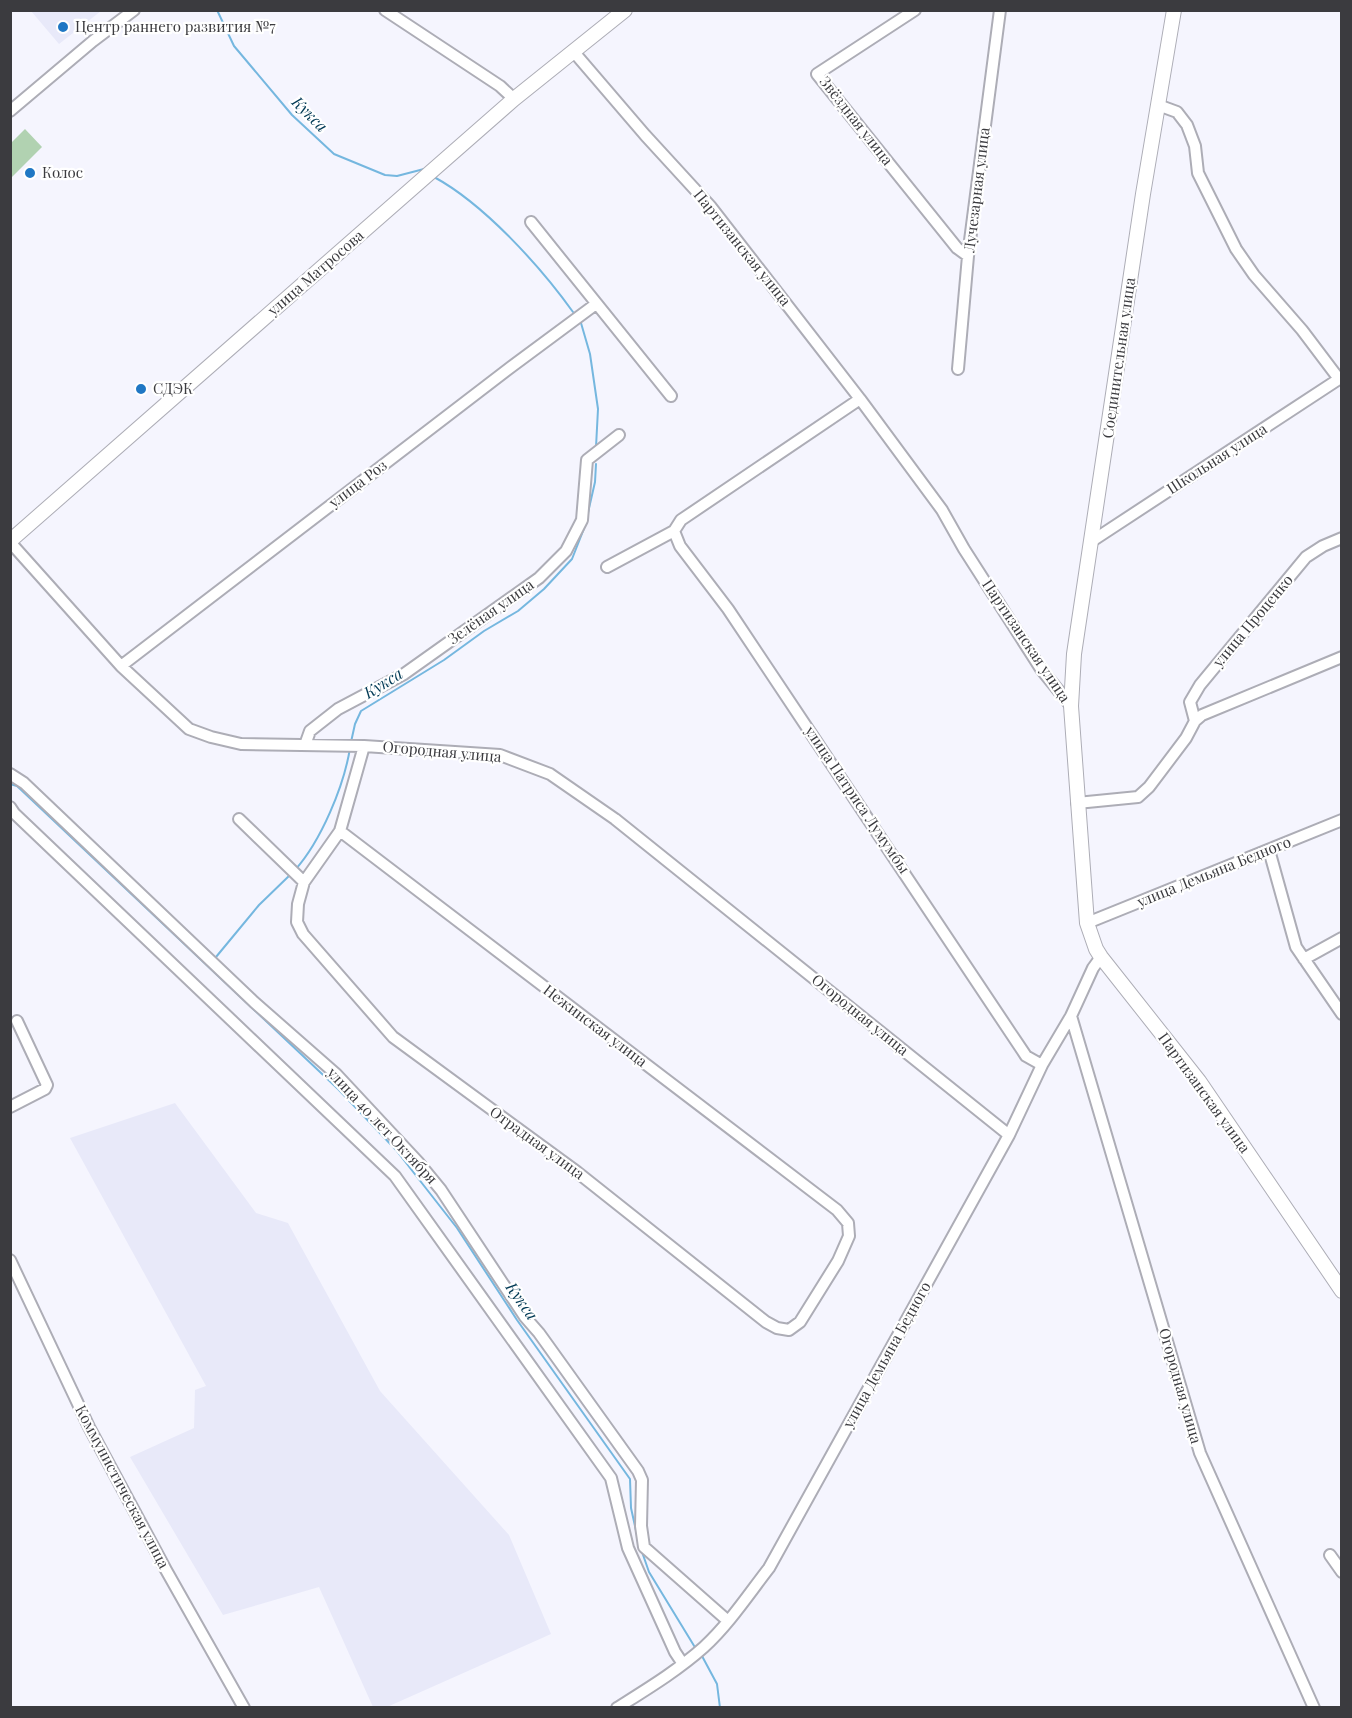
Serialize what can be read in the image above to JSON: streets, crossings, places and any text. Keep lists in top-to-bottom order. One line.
{"streets":{"street":["Звёздная улица","Лучезарная улица","Партизанская улица","улица Матросова","Соединительная улица","Школьная улица","улица Роз","Зелёная улица","улица Проценко","Огородная улица","улица Патриса Лумумбы","улица Демьяна Бедного","Нежинская улица","улица 40 лет Октября","Отрадная улица","Коммунистическая улица"]},"crossings":[["Звёздная улица","Лучезарная улица"],["Партизанская улица","улица Матросова"],["Партизанская улица","Соединительная улица"],["Партизанская улица","улица Демьяна Бедного"],["улица Матросова","Огородная улица"],["Соединительная улица","Школьная улица"],["улица Роз","Огородная улица"],["Зелёная улица","Огородная улица"],["Огородная улица","улица Демьяна Бедного"],["улица Патриса Лумумбы","улица Демьяна Бедного"],["улица Демьяна Бедного","улица 40 лет Октября"],["Нежинская улица","Отрадная улица"]],"water":["Кукса"],"places":["Центр раннего развития №7","Колос","СДЭК"]}
